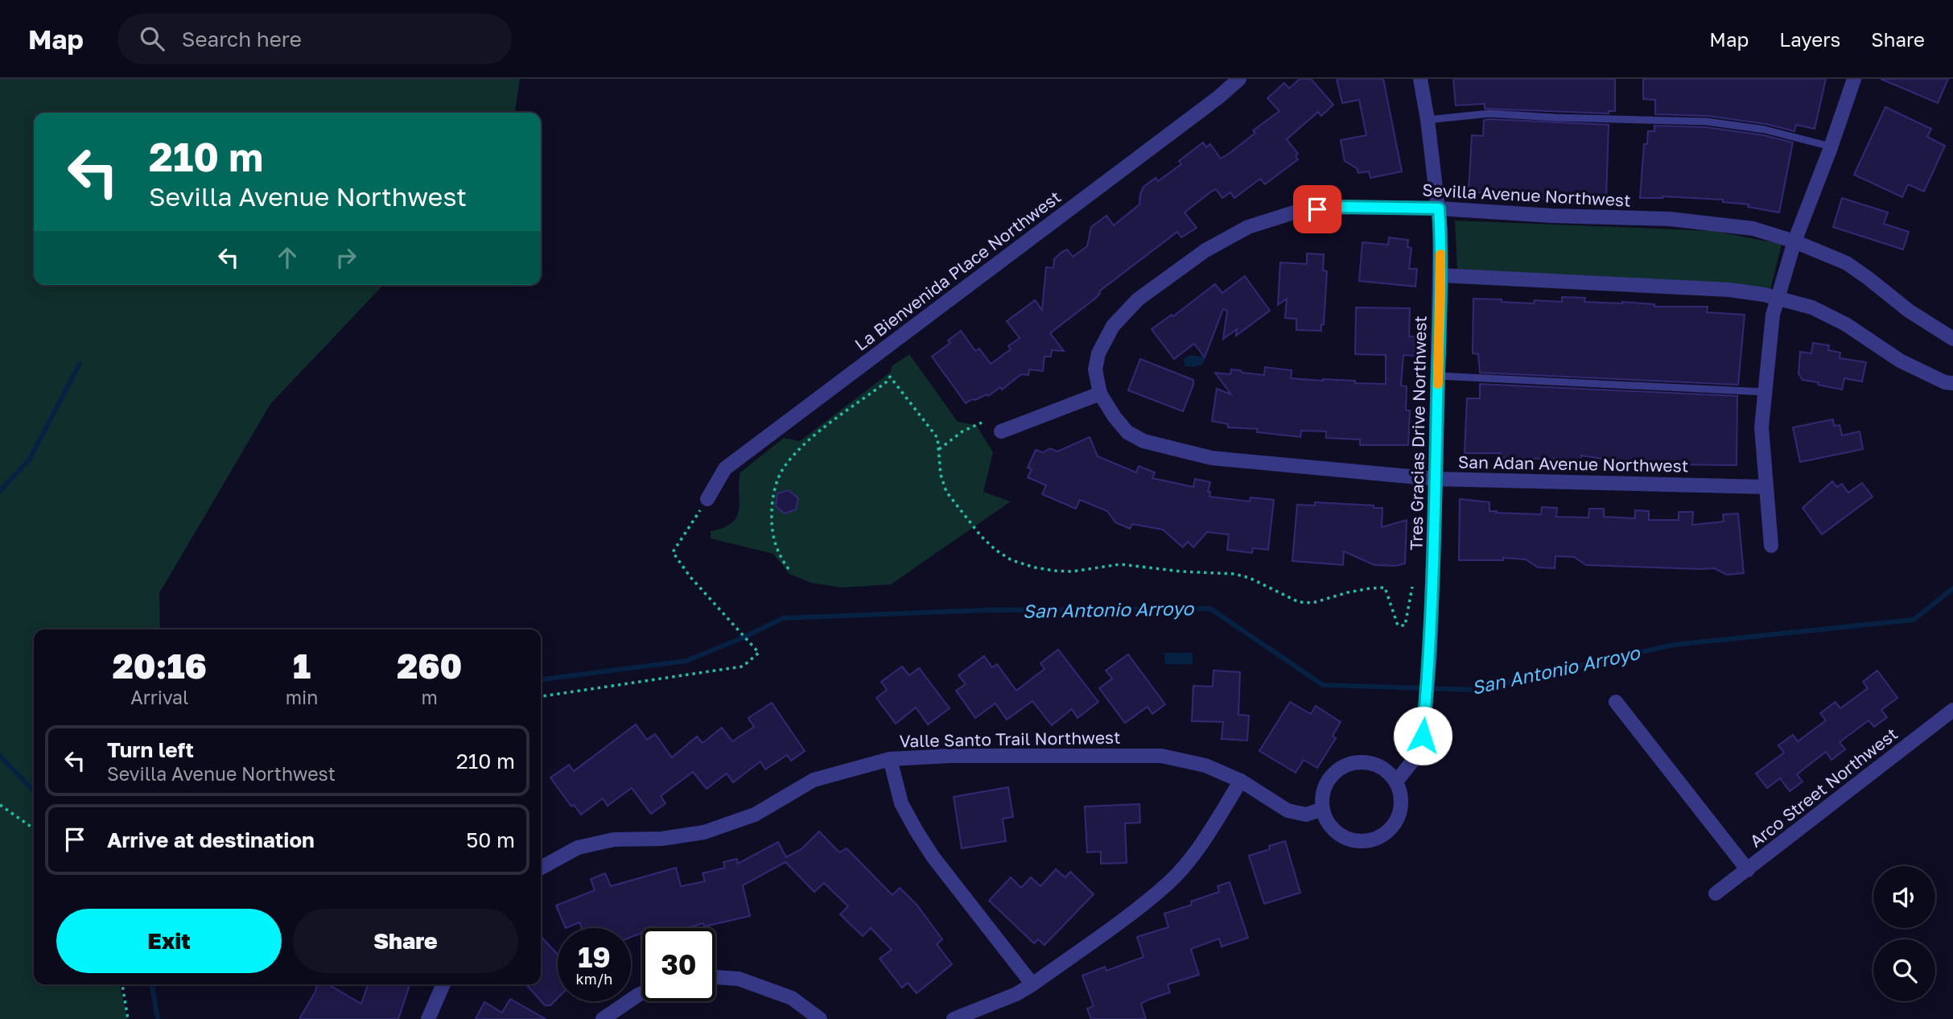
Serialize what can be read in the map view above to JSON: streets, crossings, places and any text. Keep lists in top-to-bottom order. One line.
{"streets":{"street":["Sevilla Avenue Northwest","La Bienvenida Place Northwest","Tres Gracias Drive Northwest","San Adan Avenue Northwest","Valle Santo Trail Northwest","Arco Street Northwest"]},"crossings":[["Sevilla Avenue Northwest","Tres Gracias Drive Northwest"],["Sevilla Avenue Northwest","San Adan Avenue Northwest"],["Tres Gracias Drive Northwest","San Adan Avenue Northwest"],["Tres Gracias Drive Northwest","Valle Santo Trail Northwest"]],"water":["San Antonio Arroyo"],"page":{"header":"Map","search":"Search here","nav":["Map","Layers","Share"],"turn":["210 m","Sevilla Avenue Northwest"],"eta":["20:16","Arrival","1","min","260","m"],"list":[{"name":"Turn left","note":"Sevilla Avenue Northwest","value":"210 m"},{"name":"Arrive at destination","value":"50 m"}],"buttons":["Exit","Share"],"speed":"19 km/h","limit":"30"}}
